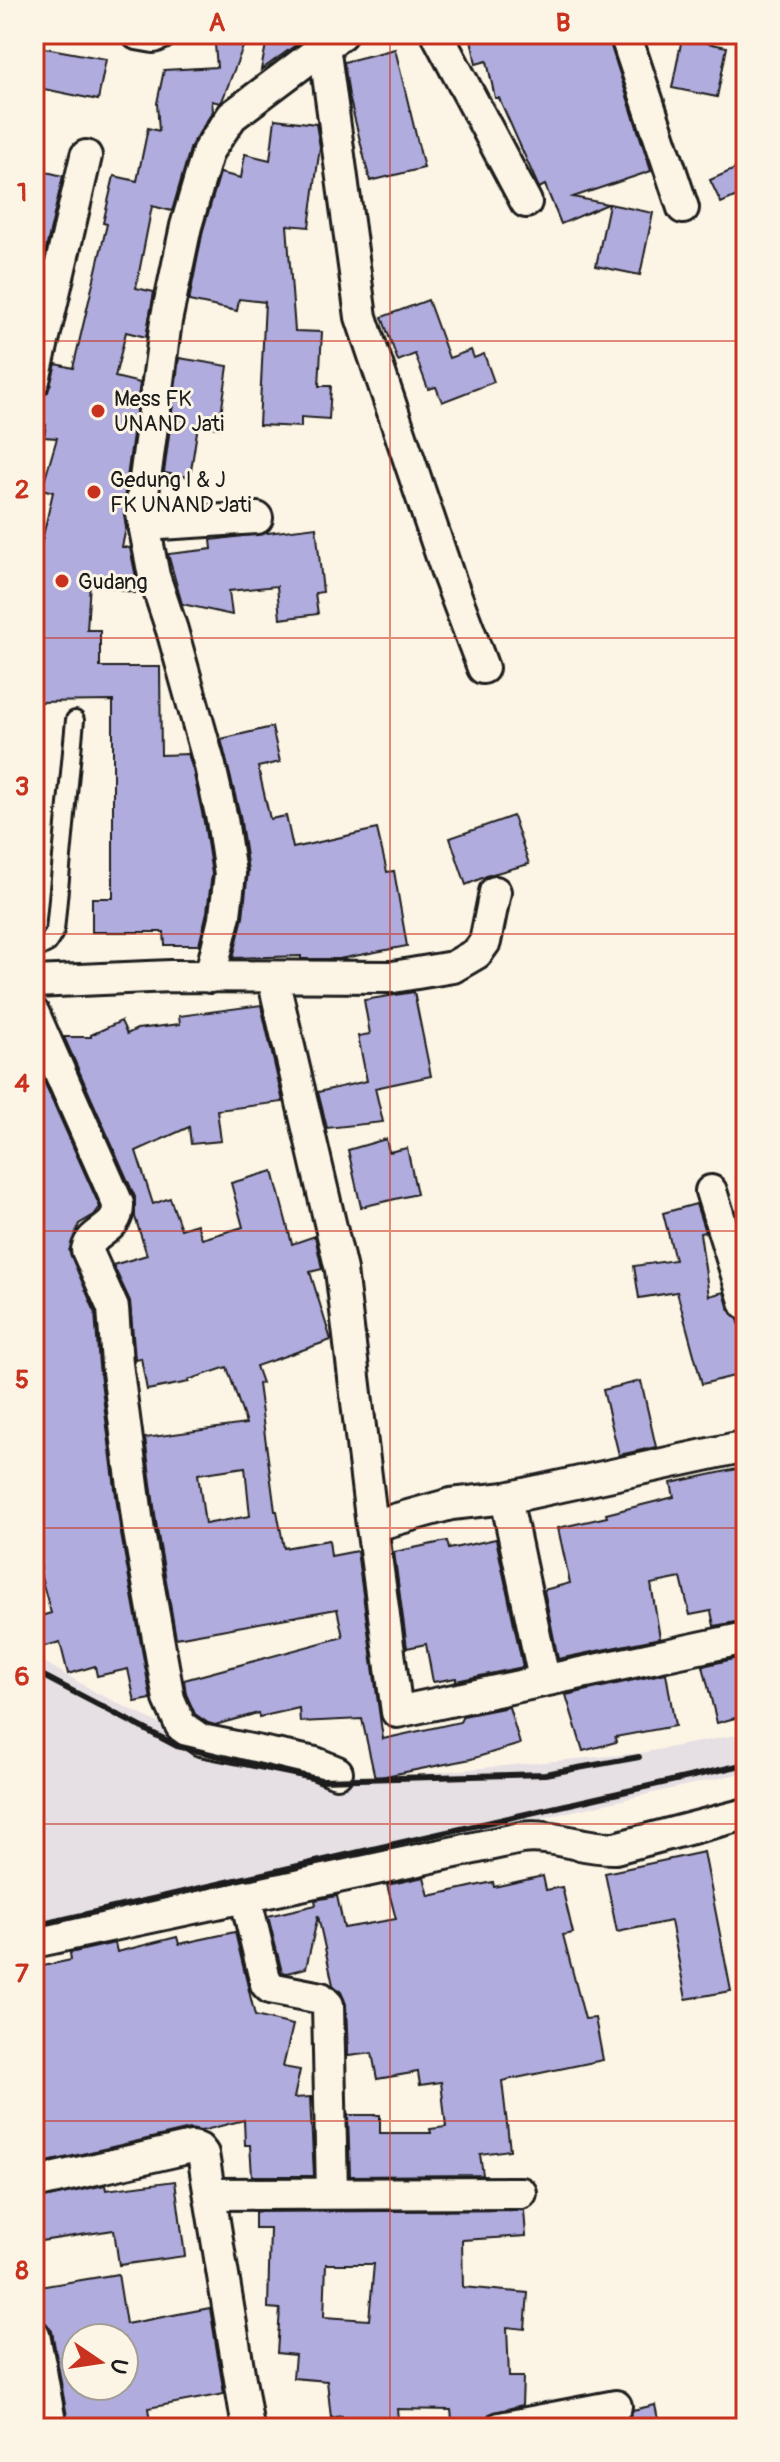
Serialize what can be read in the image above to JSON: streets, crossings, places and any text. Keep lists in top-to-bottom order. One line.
{"places":["Mess FK UNAND Jati","Gedung I & J FK UNAND Jati","Gudang"],"north":"right","grid":{"columns":["A","B"],"rows":["1","2","3","4","5","6","7","8"]}}
